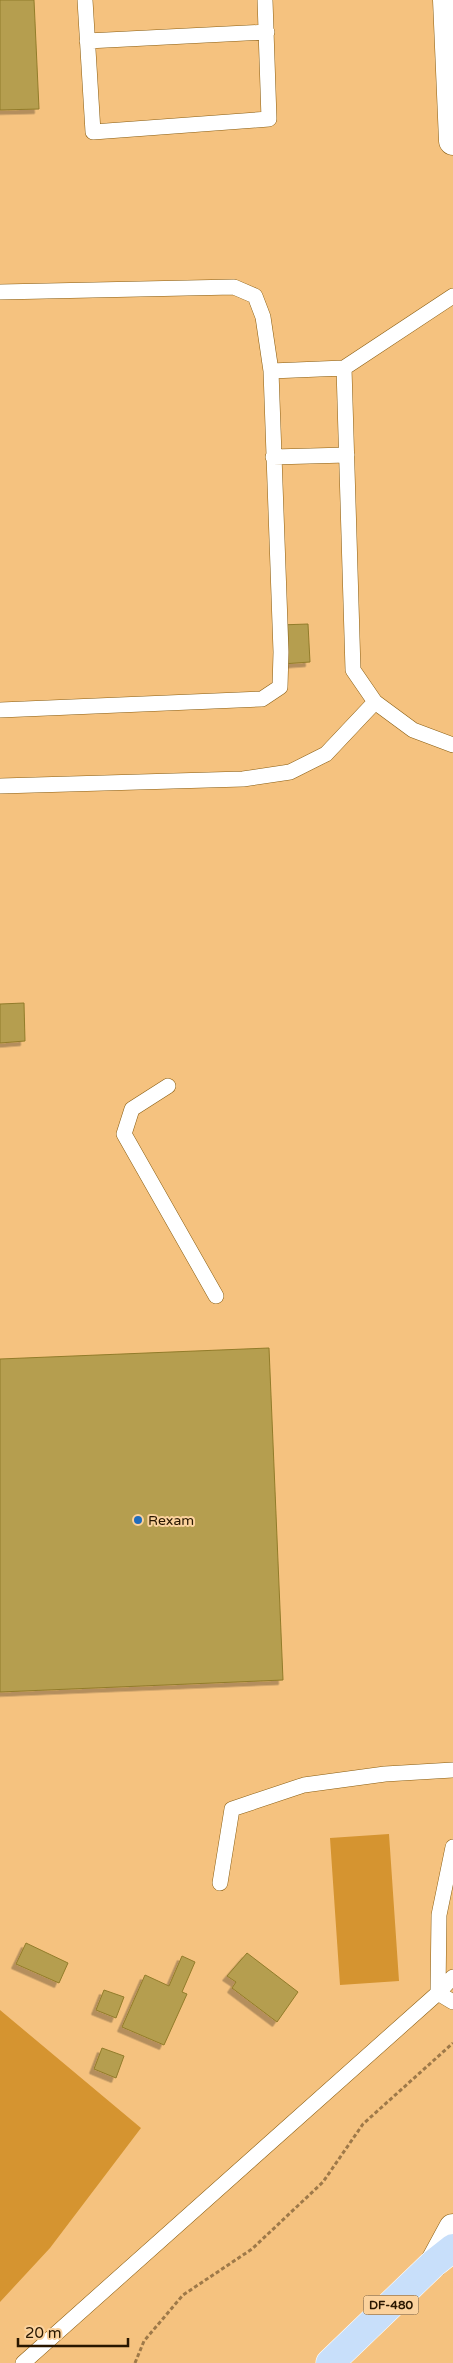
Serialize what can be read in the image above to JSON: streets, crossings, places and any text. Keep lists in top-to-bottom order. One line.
{"streets":{"main road":["DF-480"]},"places":["Rexam"],"scale_bar":"20 m"}
